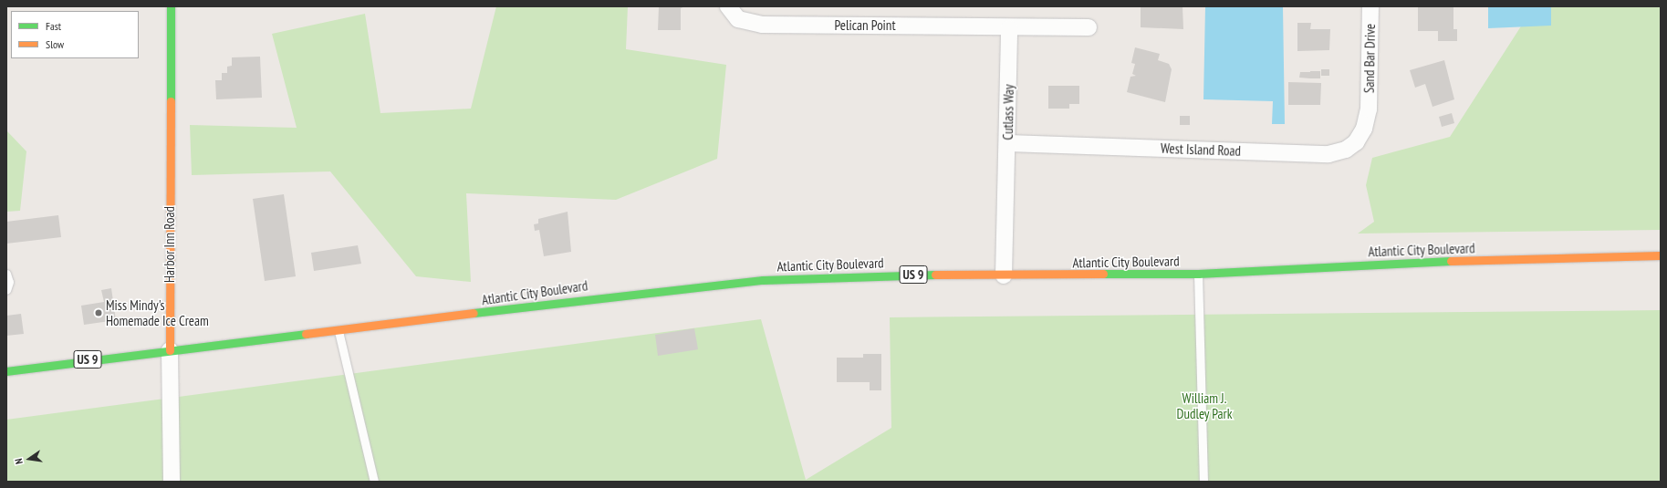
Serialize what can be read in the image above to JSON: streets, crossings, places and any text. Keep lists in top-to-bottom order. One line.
{"streets":{"main road":["Harbor Inn Road","Atlantic City Boulevard","US 9"],"street":["Pelican Point","Sand Bar Drive","Cutlass Way","West Island Road"]},"crossings":[["Pelican Point","Cutlass Way"],["Sand Bar Drive","West Island Road"],["Cutlass Way","West Island Road"],["Cutlass Way","Atlantic City Boulevard"],["Harbor Inn Road","Atlantic City Boulevard"]],"parks":["William J. Dudley Park"],"places":["Miss Mindy's Homemade Ice Cream"],"legend":["Fast","Slow"],"north":"left"}
